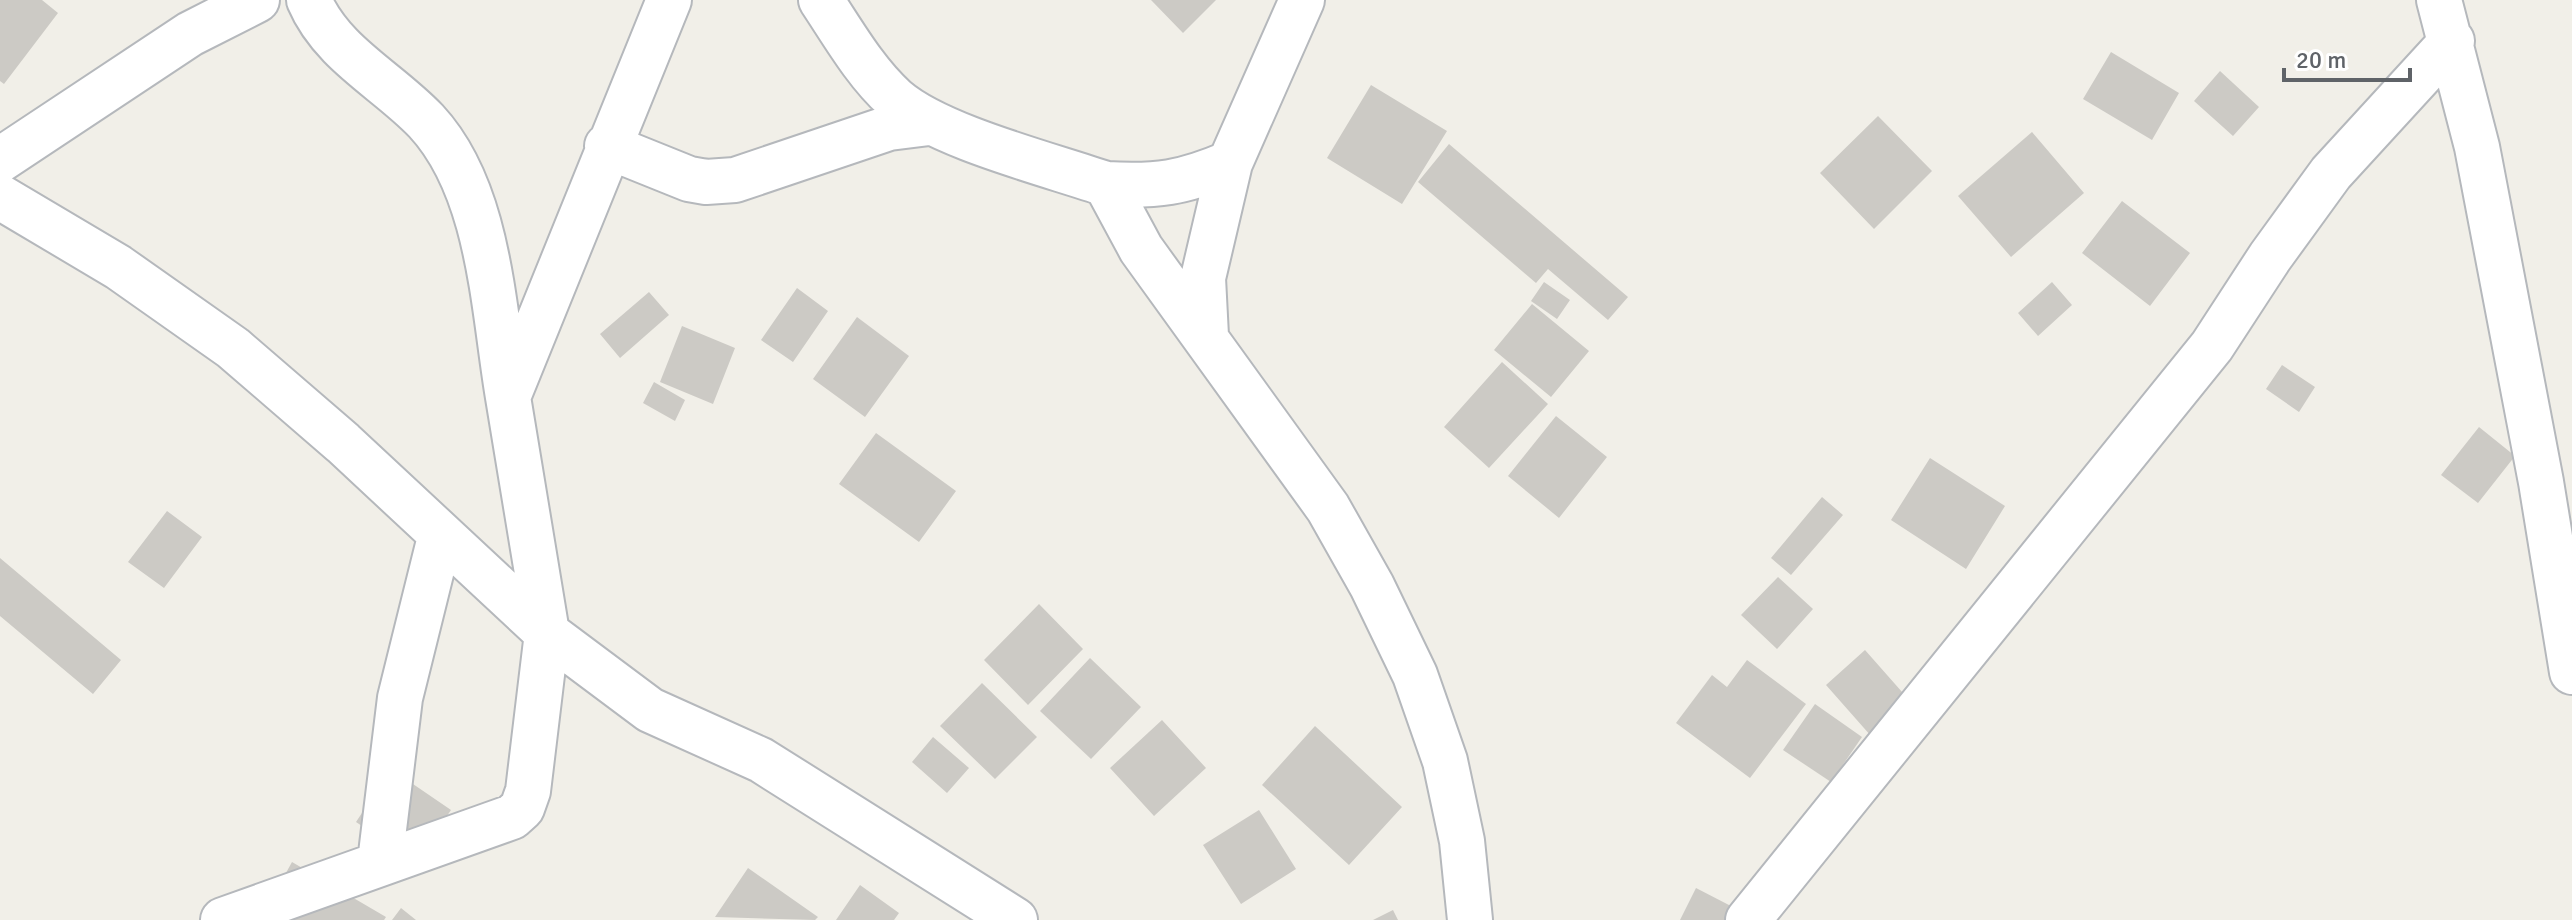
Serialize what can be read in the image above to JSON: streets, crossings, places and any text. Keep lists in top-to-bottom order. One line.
{"scale_bar":"20 m"}
